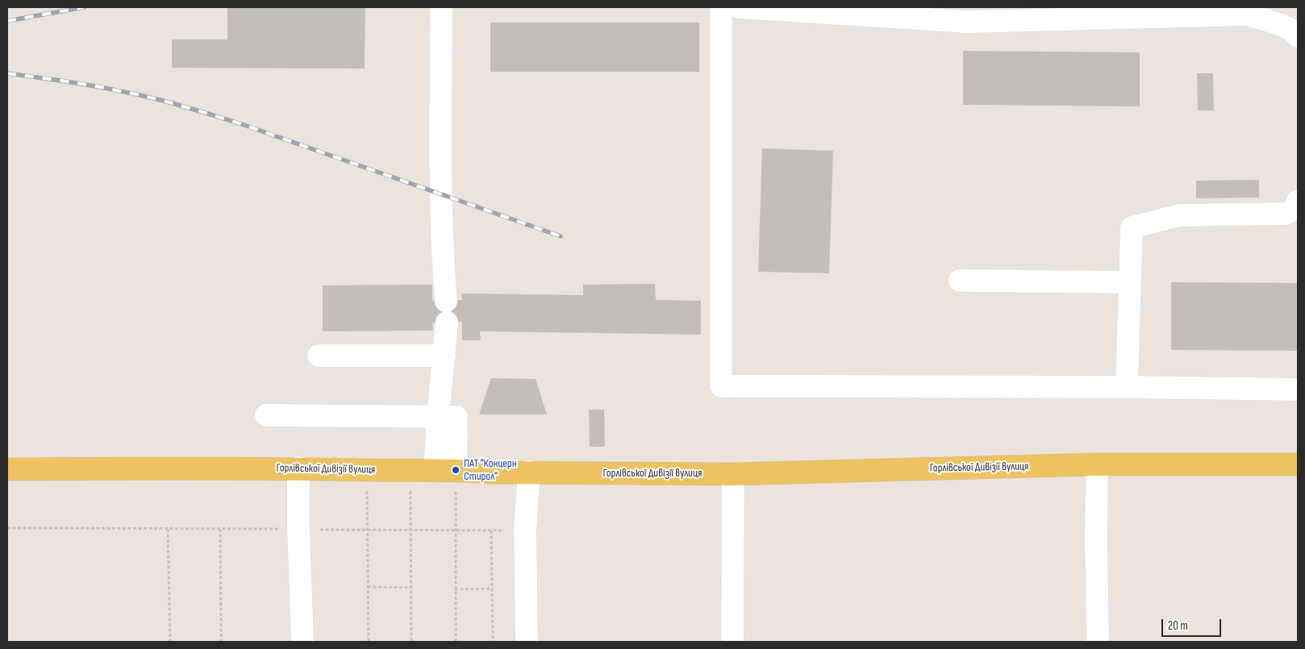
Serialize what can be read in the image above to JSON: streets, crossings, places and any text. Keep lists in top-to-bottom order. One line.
{"streets":{"main road":["Горлівської Дивізії вулиця"]},"places":["ПАТ \"Концерн Стирол\""],"scale_bar":"20 m"}
